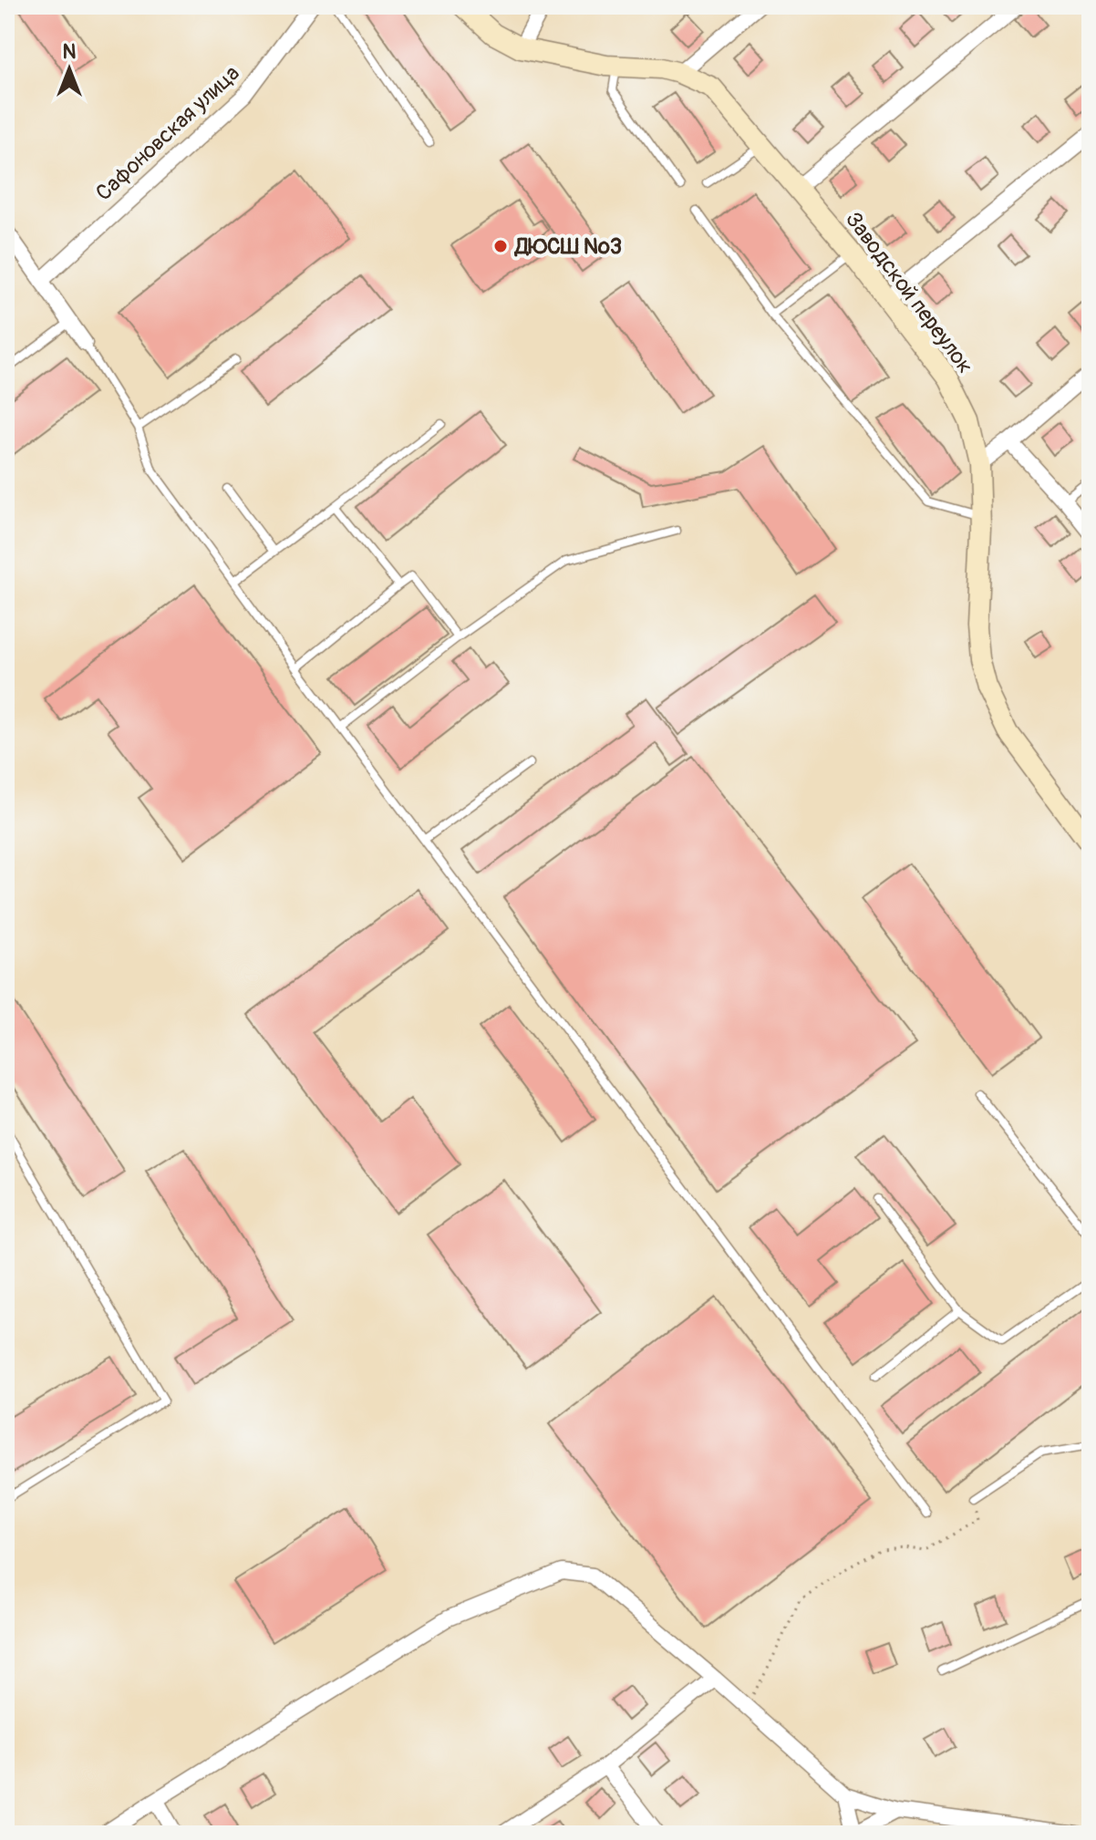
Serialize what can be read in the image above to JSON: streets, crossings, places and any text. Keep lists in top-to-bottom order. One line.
{"streets":{"main road":["Заводской переулок"],"street":["Сафоновская улица"]},"places":["ДЮСШ №3"],"north":"top"}
